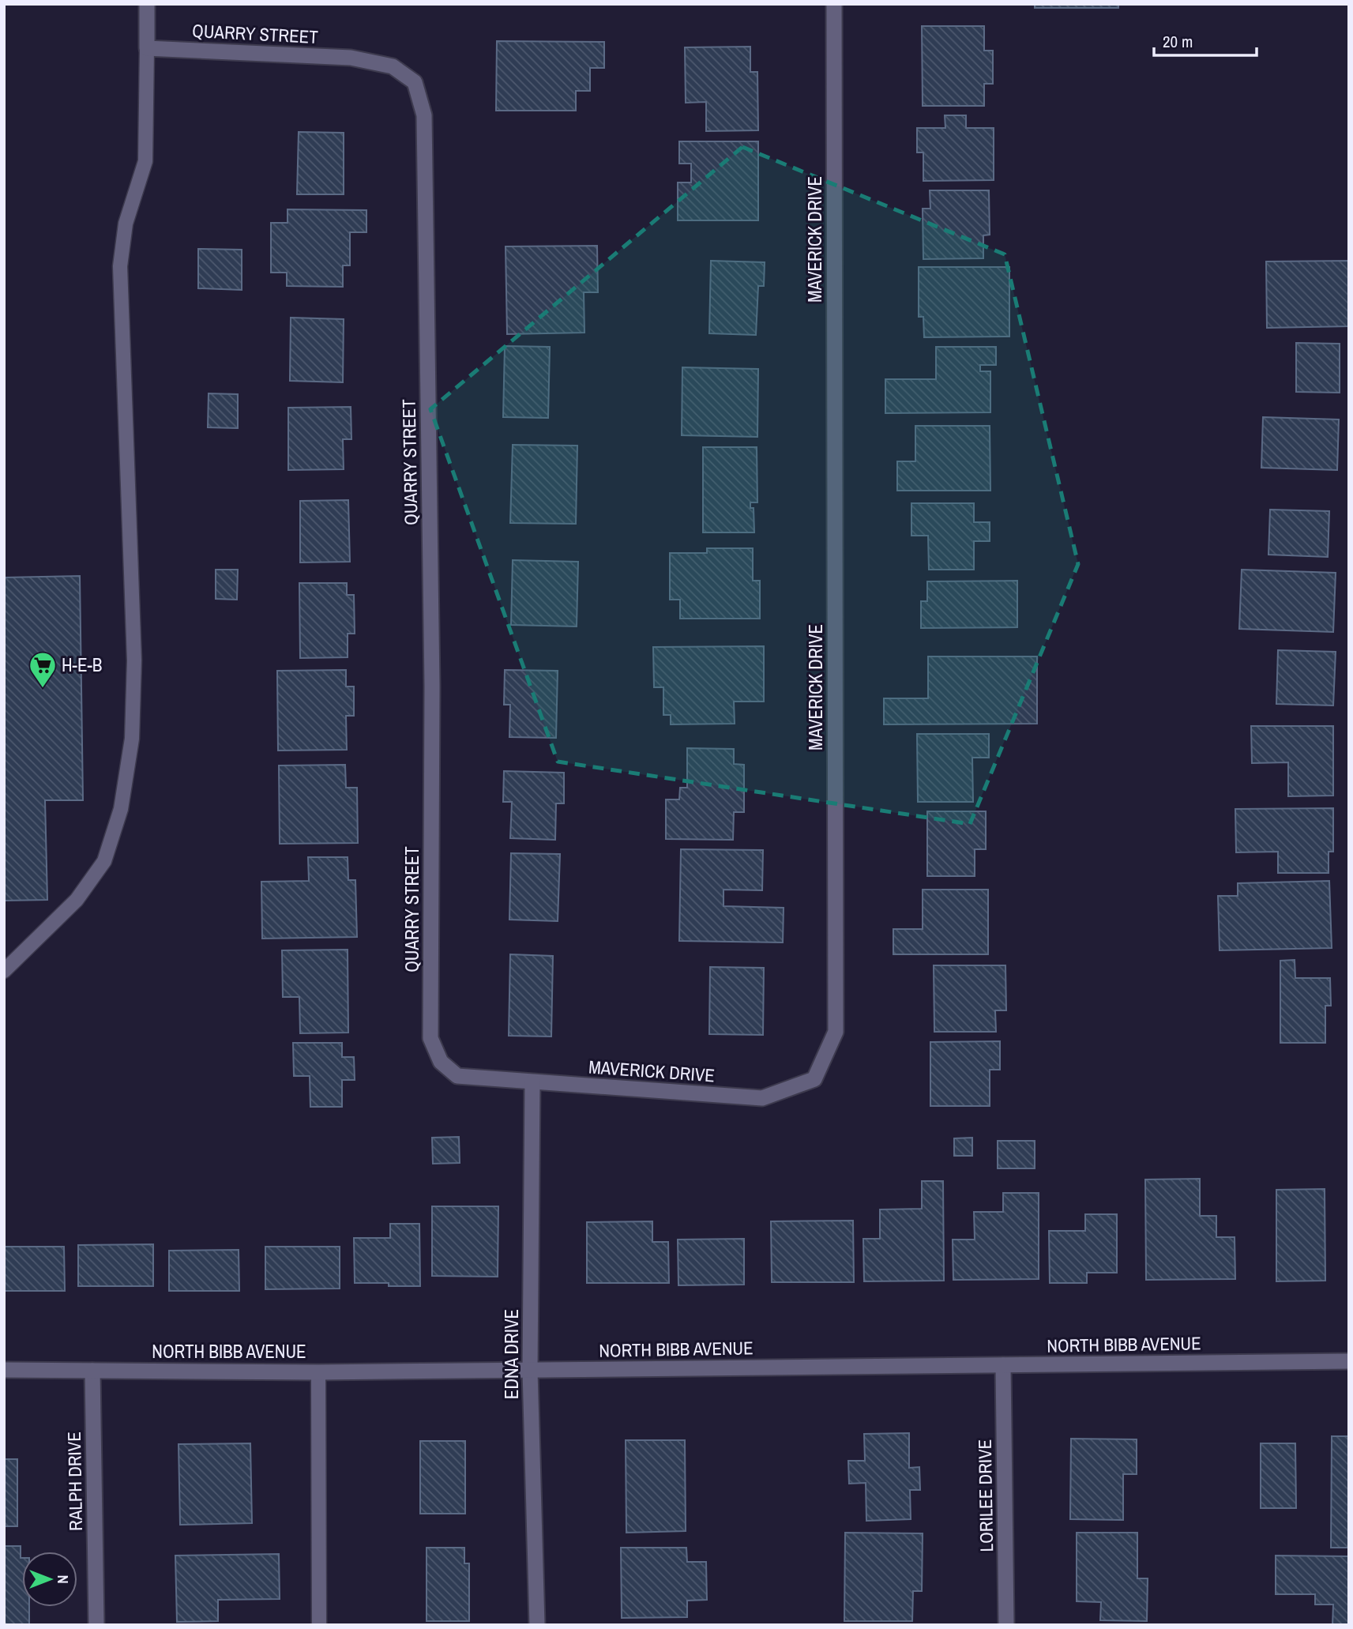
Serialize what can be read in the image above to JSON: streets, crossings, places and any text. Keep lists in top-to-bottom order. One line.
{"streets":{"street":["QUARRY STREET","MAVERICK DRIVE","NORTH BIBB AVENUE","EDNA DRIVE","RALPH DRIVE","LORILEE DRIVE"]},"crossings":[["QUARRY STREET","MAVERICK DRIVE"],["QUARRY STREET","EDNA DRIVE"],["MAVERICK DRIVE","EDNA DRIVE"],["NORTH BIBB AVENUE","EDNA DRIVE"],["NORTH BIBB AVENUE","RALPH DRIVE"],["NORTH BIBB AVENUE","LORILEE DRIVE"]],"places":{"supermarket":["H-E-B"]},"scale_bar":"20 m","north":"right"}
